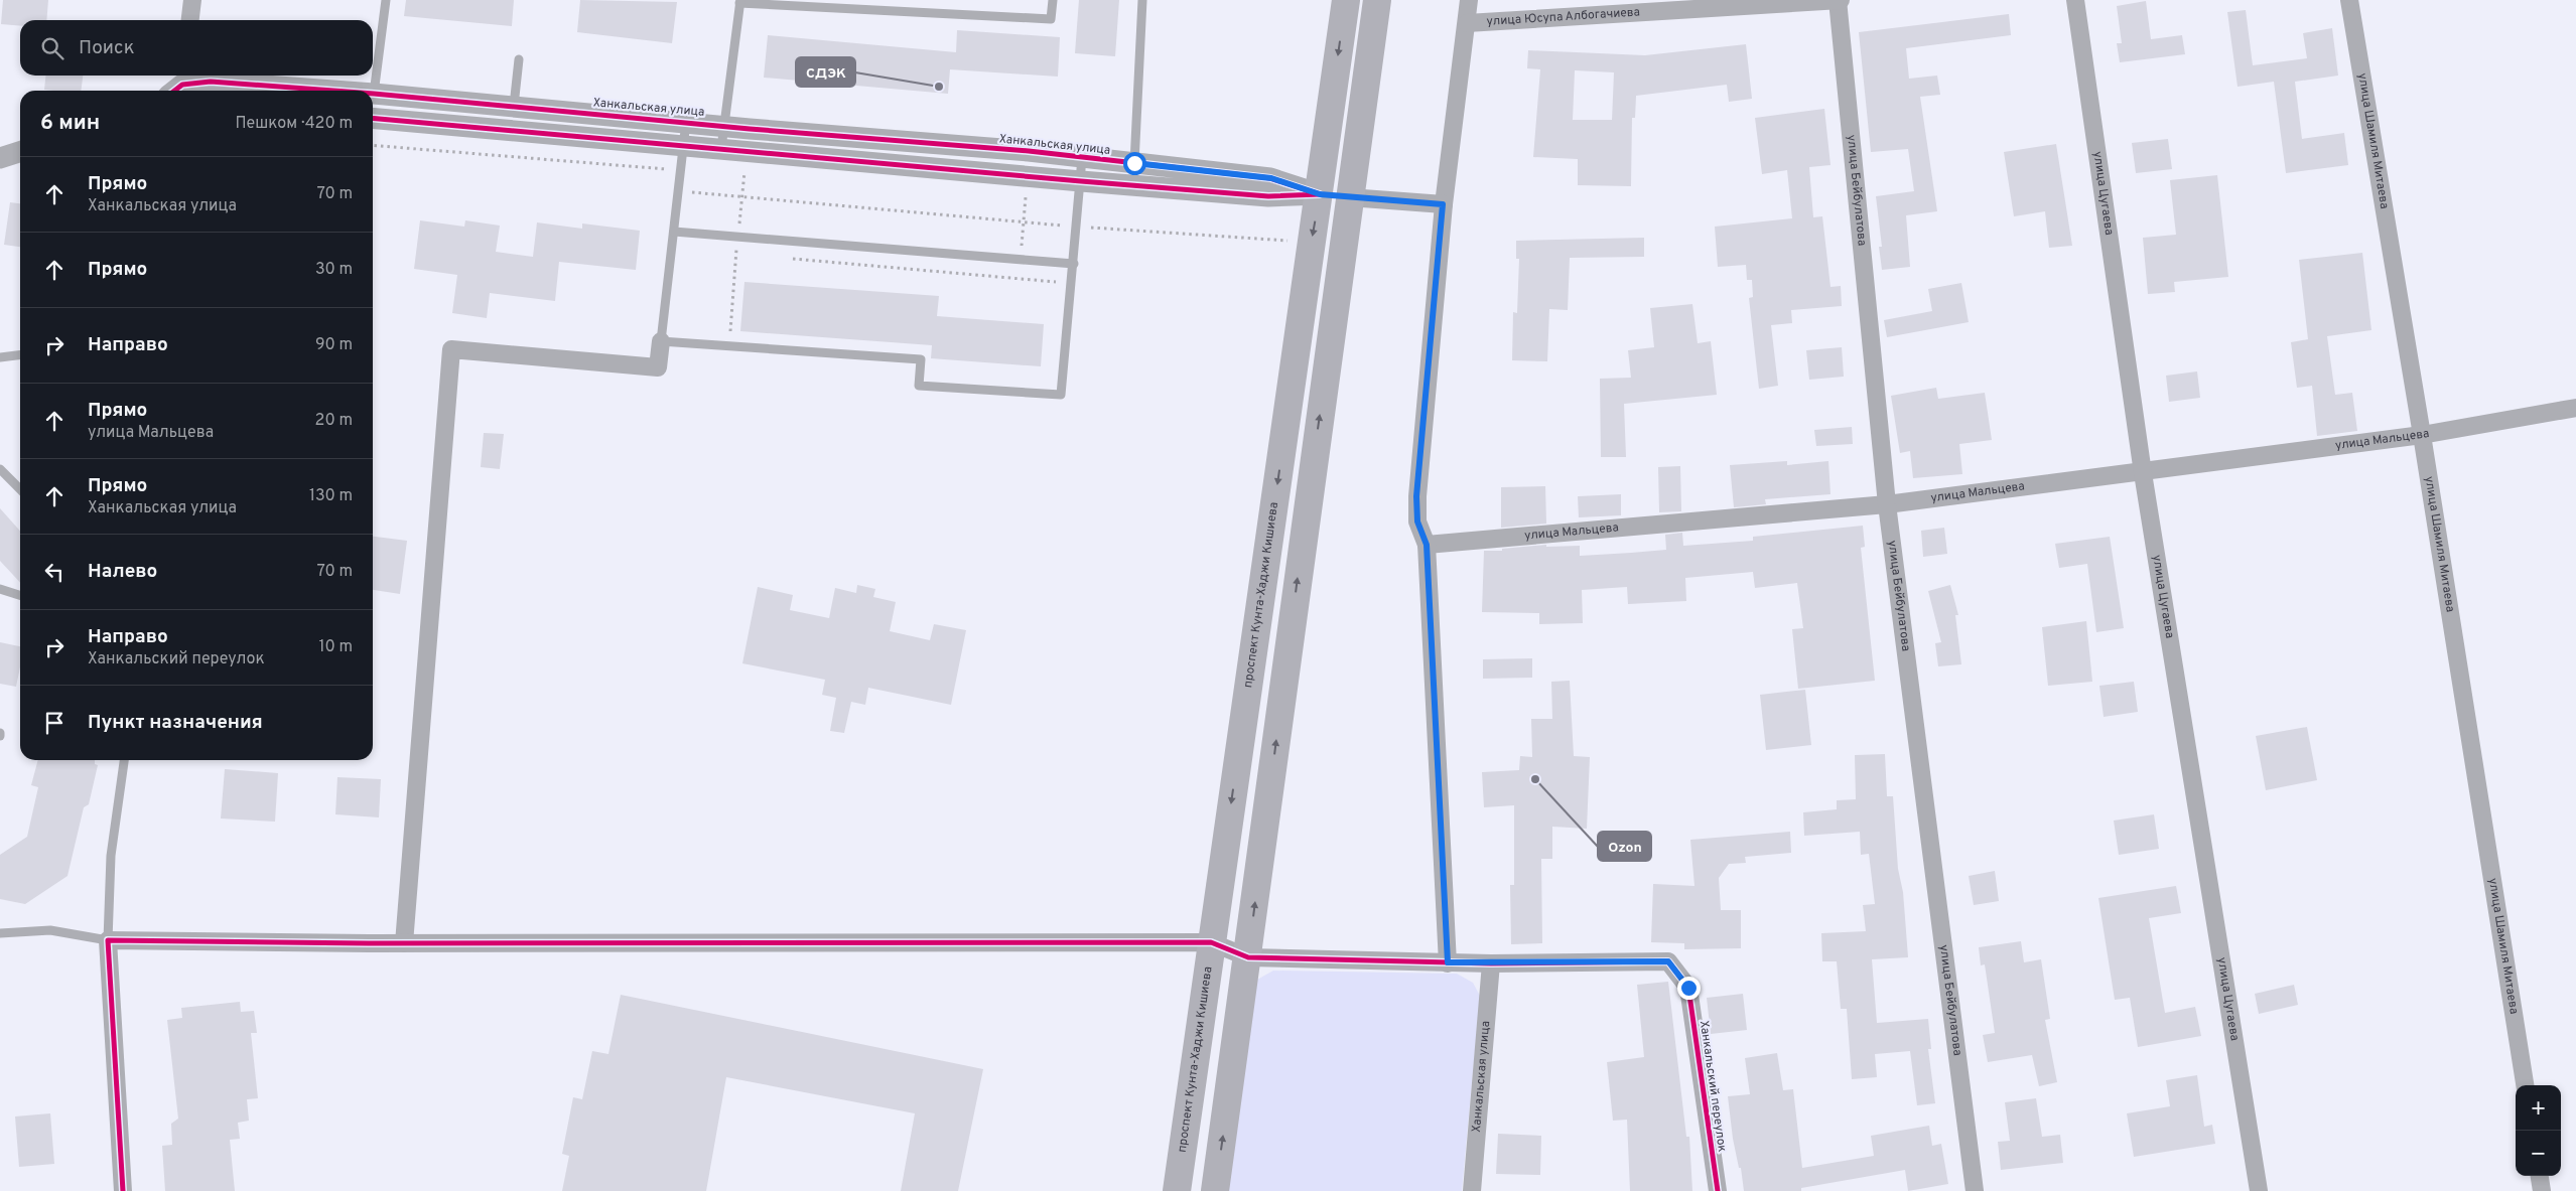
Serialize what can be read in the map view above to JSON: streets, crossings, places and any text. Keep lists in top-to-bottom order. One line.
{"streets":{"main road":["проспект Кунта-Хаджи Кишиева"],"street":["улица Юсупа Албогачиева","Ханкальская улица","улица Шамиля Митаева","улица Бейбулатова","улица Цугаева","улица Мальцева","Ханкальский переулок"]},"crossings":[["улица Юсупа Албогачиева","улица Бейбулатова"],["Ханкальская улица","проспект Кунта-Хаджи Кишиева"],["Ханкальская улица","Ханкальский переулок"],["улица Шамиля Митаева","улица Мальцева"],["улица Бейбулатова","улица Мальцева"],["улица Цугаева","улица Мальцева"]],"places":["СДЭК","Ozon"],"page":{"search":"Поиск","heading":["6 мин","Пешком · 420 m"],"list":[["Прямо","Ханкальская улица","70 m"],["Прямо","30 m"],["Направо","90 m"],["Прямо","улица Мальцева","20 m"],["Прямо","Ханкальская улица","130 m"],["Налево","70 m"],["Направо","Ханкальский переулок","10 m"],"Пункт назначения"],"map_buttons":["+","−"]}}
